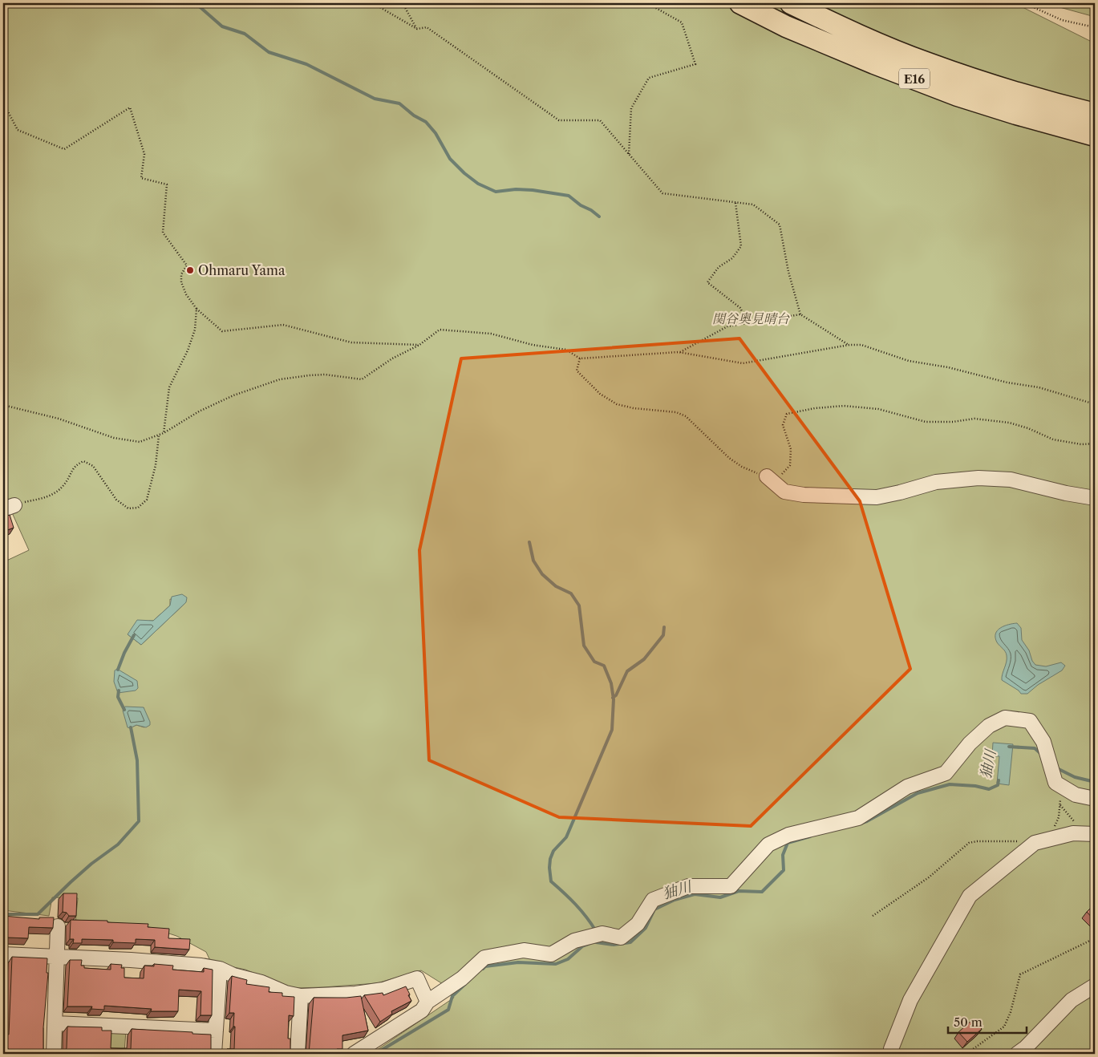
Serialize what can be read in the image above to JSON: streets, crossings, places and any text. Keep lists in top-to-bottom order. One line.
{"streets":{"highway":["E16"]},"water":["㹨川"],"parks":["関谷奥見晴台"],"places":["Ohmaru Yama"],"scale_bar":"50 m"}
